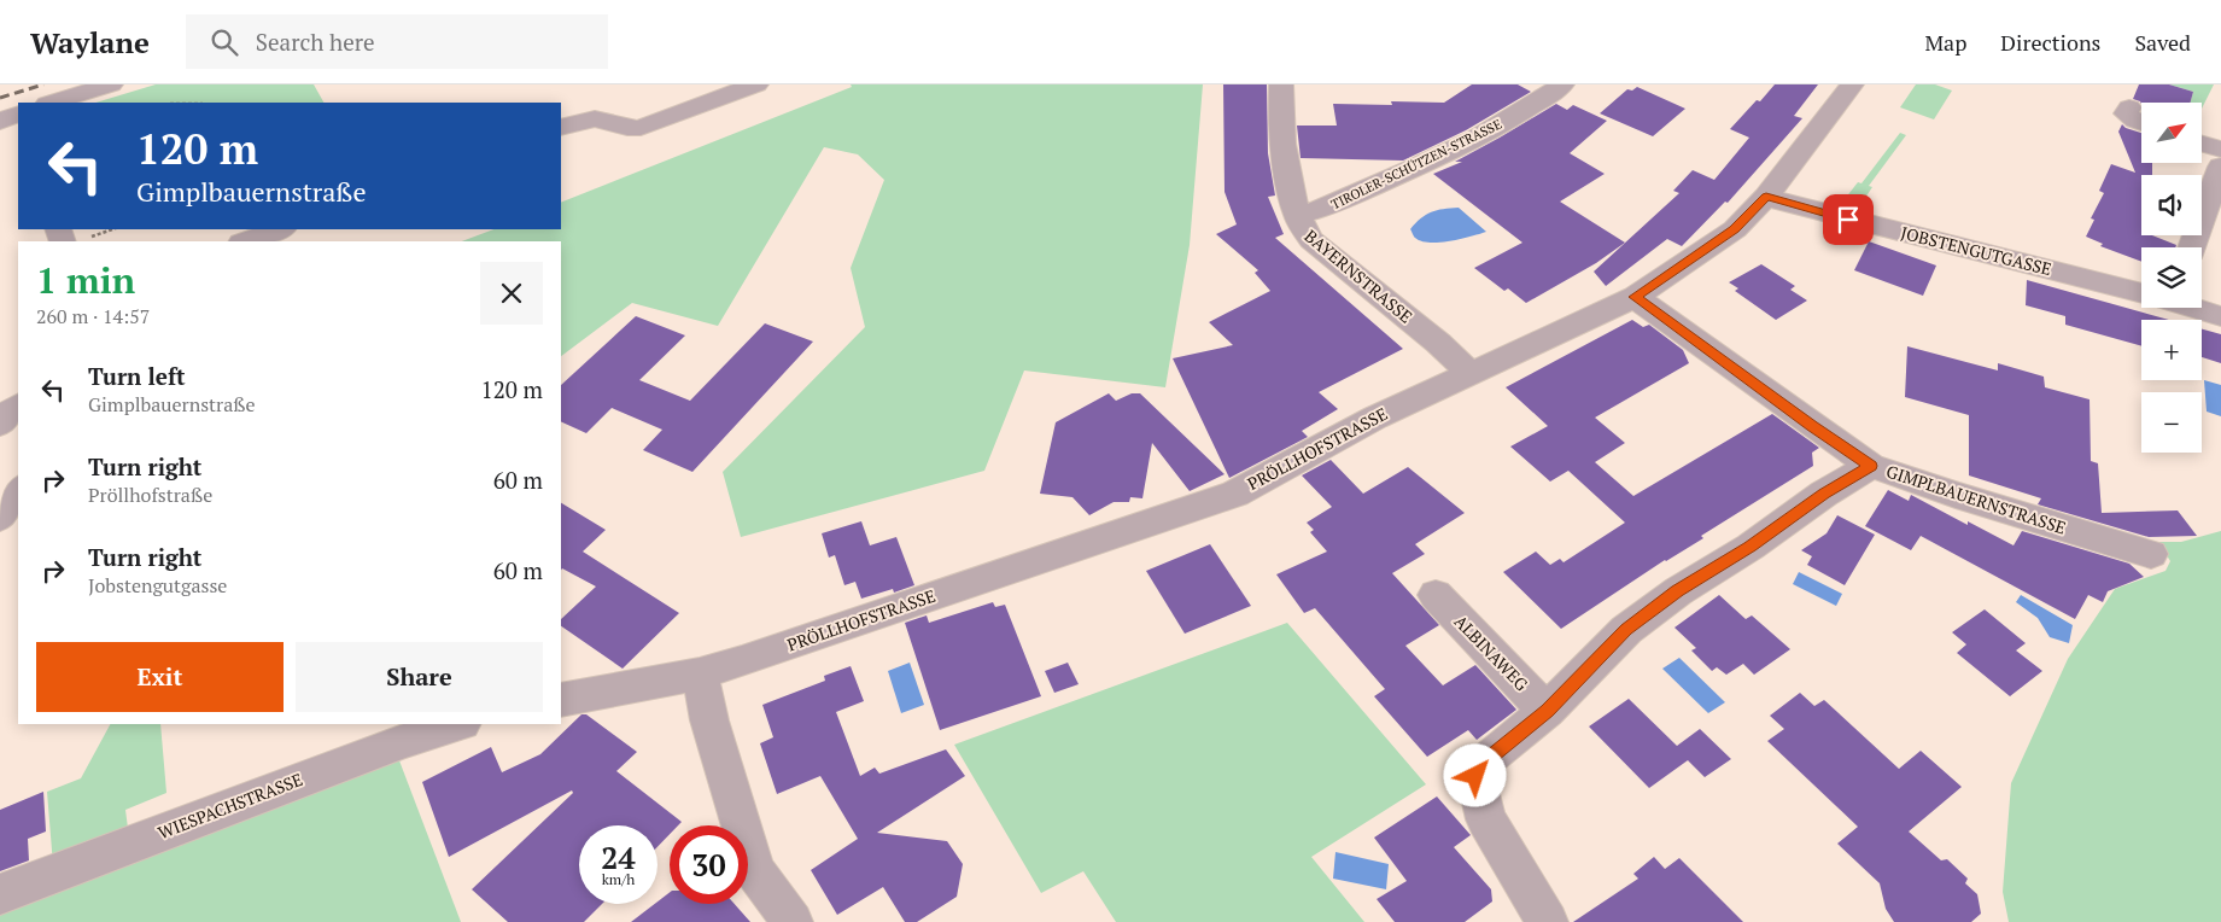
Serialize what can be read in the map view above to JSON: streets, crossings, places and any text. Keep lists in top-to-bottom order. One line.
{"streets":{"street":["TIROLER-SCHÜTZEN-STRASSE","JOBSTENGUTGASSE","BAYERNSTRASSE","PRÖLLHOFSTRASSE","GIMPLBAUERNSTRASSE","ALBINAWEG","WIESPACHSTRASSE"]},"crossings":[["TIROLER-SCHÜTZEN-STRASSE","BAYERNSTRASSE"],["JOBSTENGUTGASSE","PRÖLLHOFSTRASSE"],["BAYERNSTRASSE","PRÖLLHOFSTRASSE"],["PRÖLLHOFSTRASSE","GIMPLBAUERNSTRASSE"]],"north":"top right","page":{"header":"Waylane","search":"Search here","nav":["Map","Directions","Saved"],"map_buttons":["+","−"],"turn":["120 m","Gimplbauernstraße"],"heading":["1 min","260 m · 14:57"],"list":[{"name":"Turn left","note":"Gimplbauernstraße","value":"120 m"},{"name":"Turn right","note":"Pröllhofstraße","value":"60 m"},{"name":"Turn right","note":"Jobstengutgasse","value":"60 m"}],"buttons":["Exit","Share"],"speed":"24 km/h","limit":"30"}}
